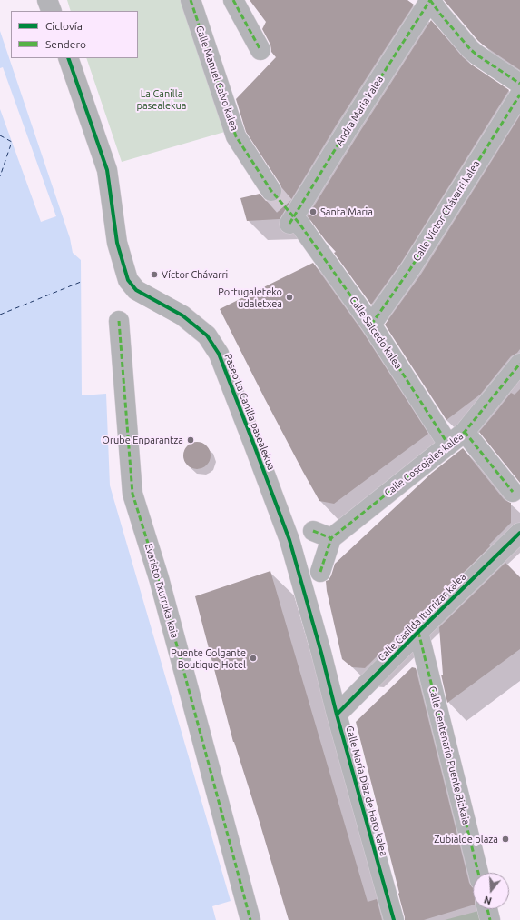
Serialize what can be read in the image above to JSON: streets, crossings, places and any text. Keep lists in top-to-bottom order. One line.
{"streets":{"street":["Calle Manuel Calvo kalea","Andra Maria kalea","Calle Víctor Chávarri kalea","Calle Salcedo kalea","Paseo La Canilla pasealekua","Calle Coscojales kalea","Evaristo Txurruka kaia","Calle Casilda Iturrizar kalea","Calle Centenario Puente Bizkaia","Calle María Díaz de Haro kalea"]},"crossings":[["Andra Maria kalea","Calle Salcedo kalea"],["Calle Víctor Chávarri kalea","Calle Salcedo kalea"],["Calle Salcedo kalea","Calle Coscojales kalea"],["Paseo La Canilla pasealekua","Calle María Díaz de Haro kalea"],["Calle Casilda Iturrizar kalea","Calle Centenario Puente Bizkaia"],["Calle Casilda Iturrizar kalea","Calle María Díaz de Haro kalea"]],"parks":["La Canilla pasealekua"],"places":["Santa Maria","Víctor Chávarri","Portugaleteko udaletxea","Orube Enparantza","Puente Colgante Boutique Hotel","Zubialde plaza"],"legend":["Ciclovía","Sendero"],"north":"bottom"}
